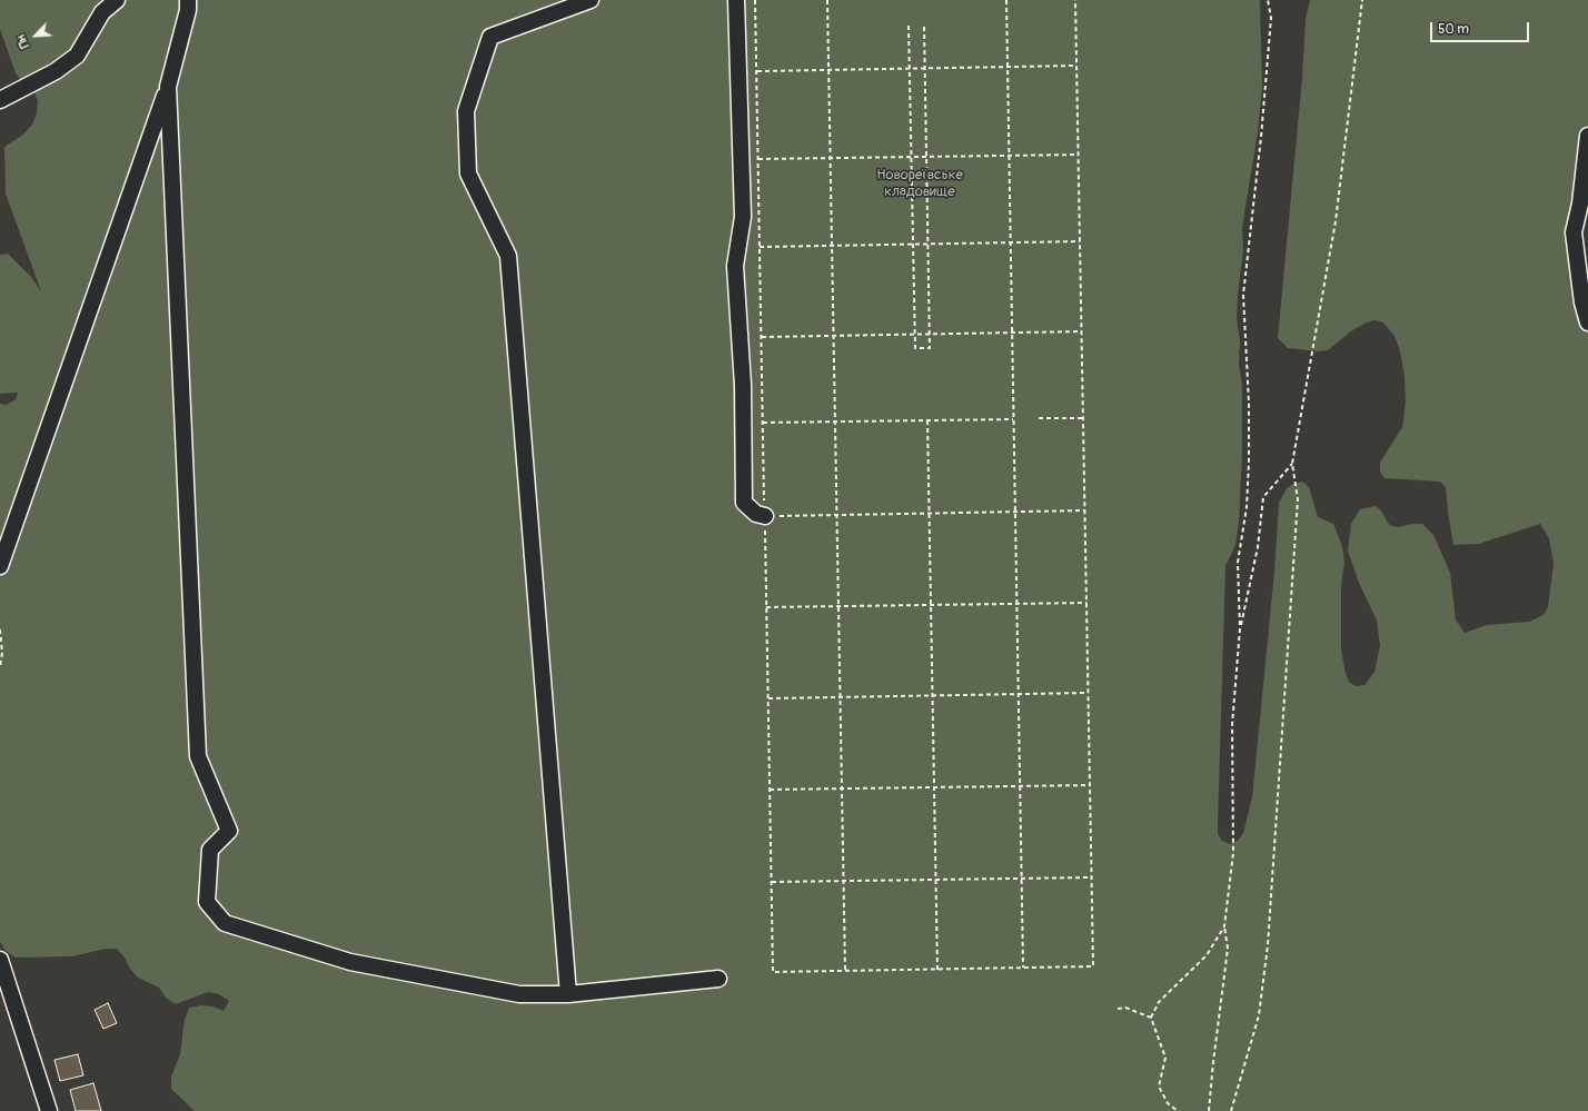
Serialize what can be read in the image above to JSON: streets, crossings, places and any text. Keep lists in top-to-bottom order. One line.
{"parks":["Новореївське кладовище"],"scale_bar":"50 m","north":"bottom left"}
